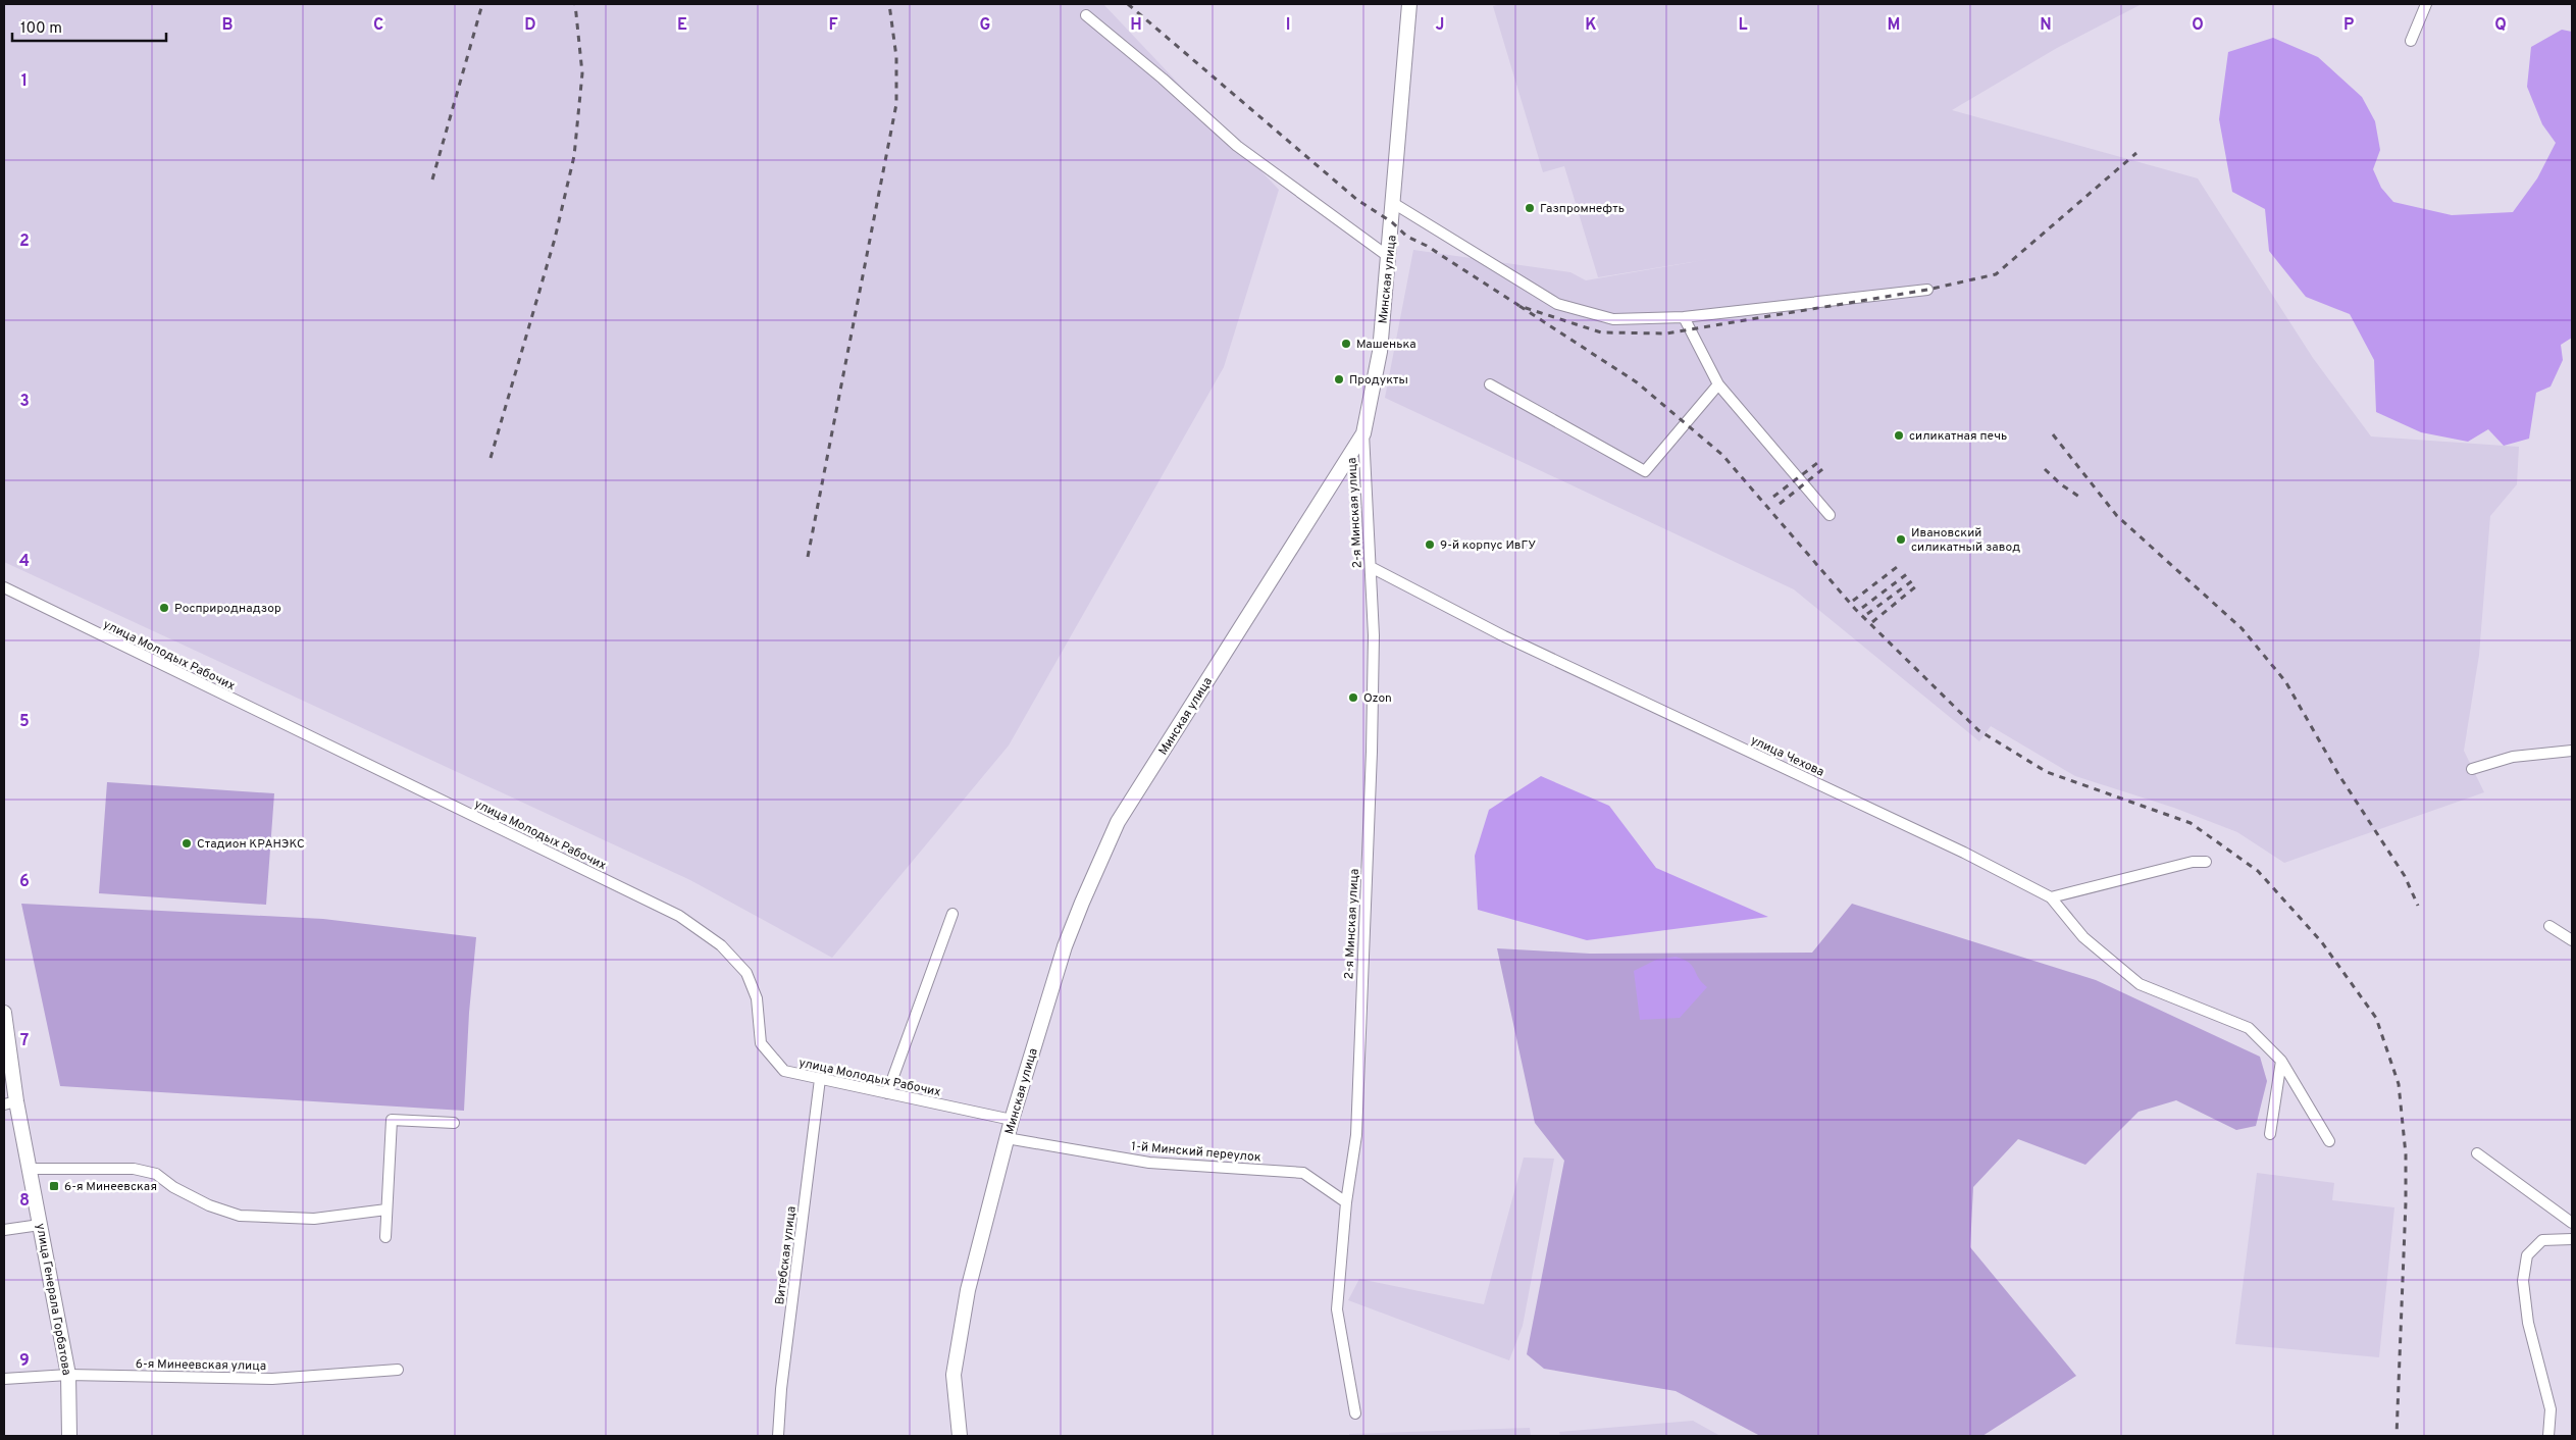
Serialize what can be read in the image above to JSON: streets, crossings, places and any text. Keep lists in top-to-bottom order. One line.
{"streets":{"main road":["Минская улица","улица Генерала Горбатова"],"street":["2-я Минская улица","улица Молодых Рабочих","улица Чехова","1-й Минский переулок","Витебская улица","6-я Минеевская улица"]},"crossings":[["Минская улица","2-я Минская улица"],["Минская улица","улица Молодых Рабочих"],["Минская улица","1-й Минский переулок"],["2-я Минская улица","улица Чехова"],["2-я Минская улица","1-й Минский переулок"],["улица Молодых Рабочих","Витебская улица"],["улица Генерала Горбатова","6-я Минеевская улица"]],"places":{"other":["Газпромнефть","Машенька","Продукты","силикатная печь","Ивановский силикатный завод","9-й корпус ИвГУ","Росприроднадзор","Ozon","Стадион КРАНЭКС"],"transit":["6-я Минеевская"]},"scale_bar":"100 m","grid":{"columns":["B","C","D","E","F","G","H","I","J","K","L","M","N","O","P","Q"],"rows":["1","2","3","4","5","6","7","8","9"]}}
